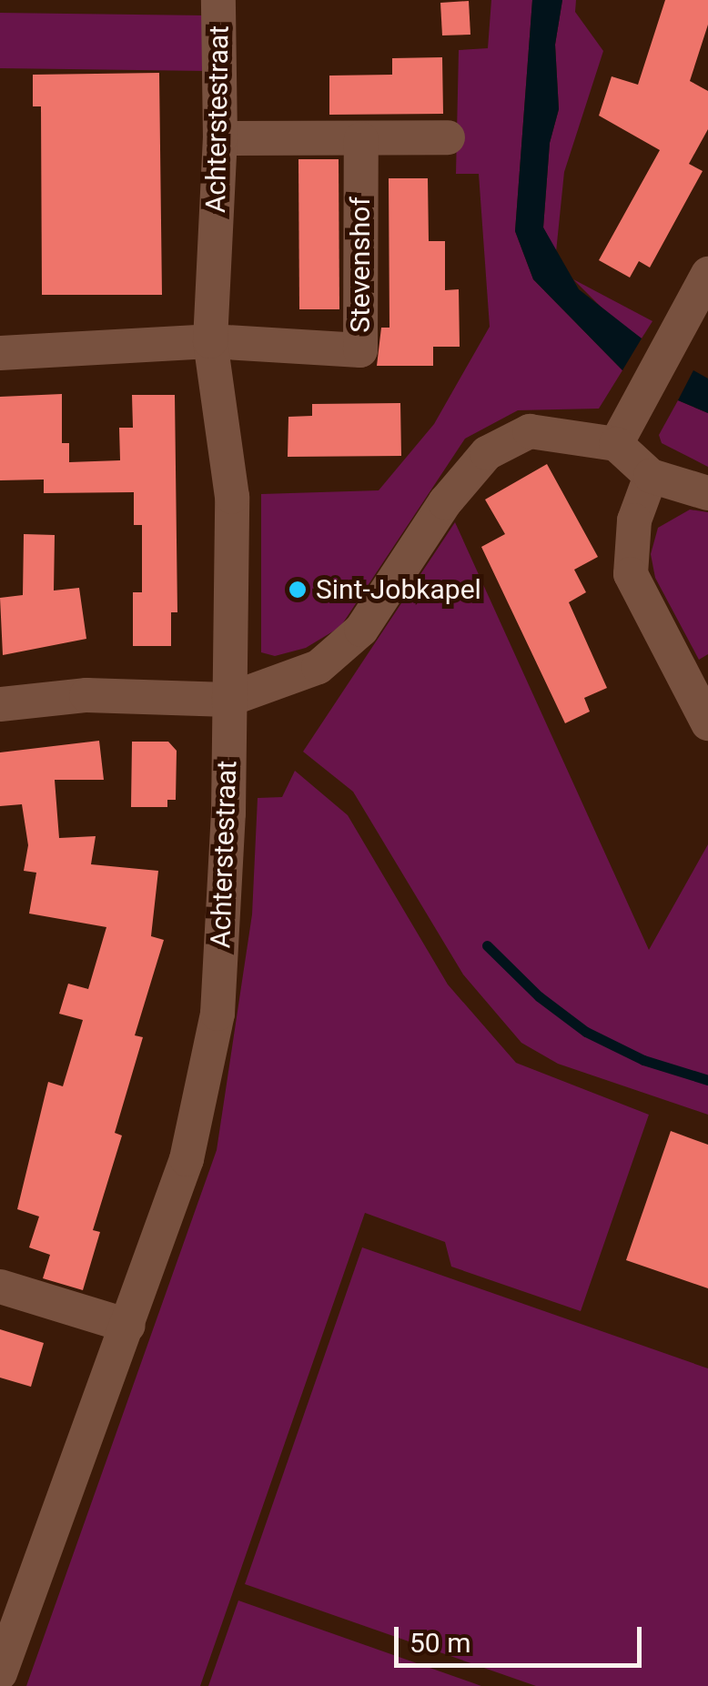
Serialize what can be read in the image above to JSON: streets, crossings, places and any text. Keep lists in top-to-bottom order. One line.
{"streets":{"street":["Achterstestraat","Stevenshof"]},"crossings":[["Achterstestraat","Stevenshof"]],"places":["Sint-Jobkapel"],"scale_bar":"50 m"}
